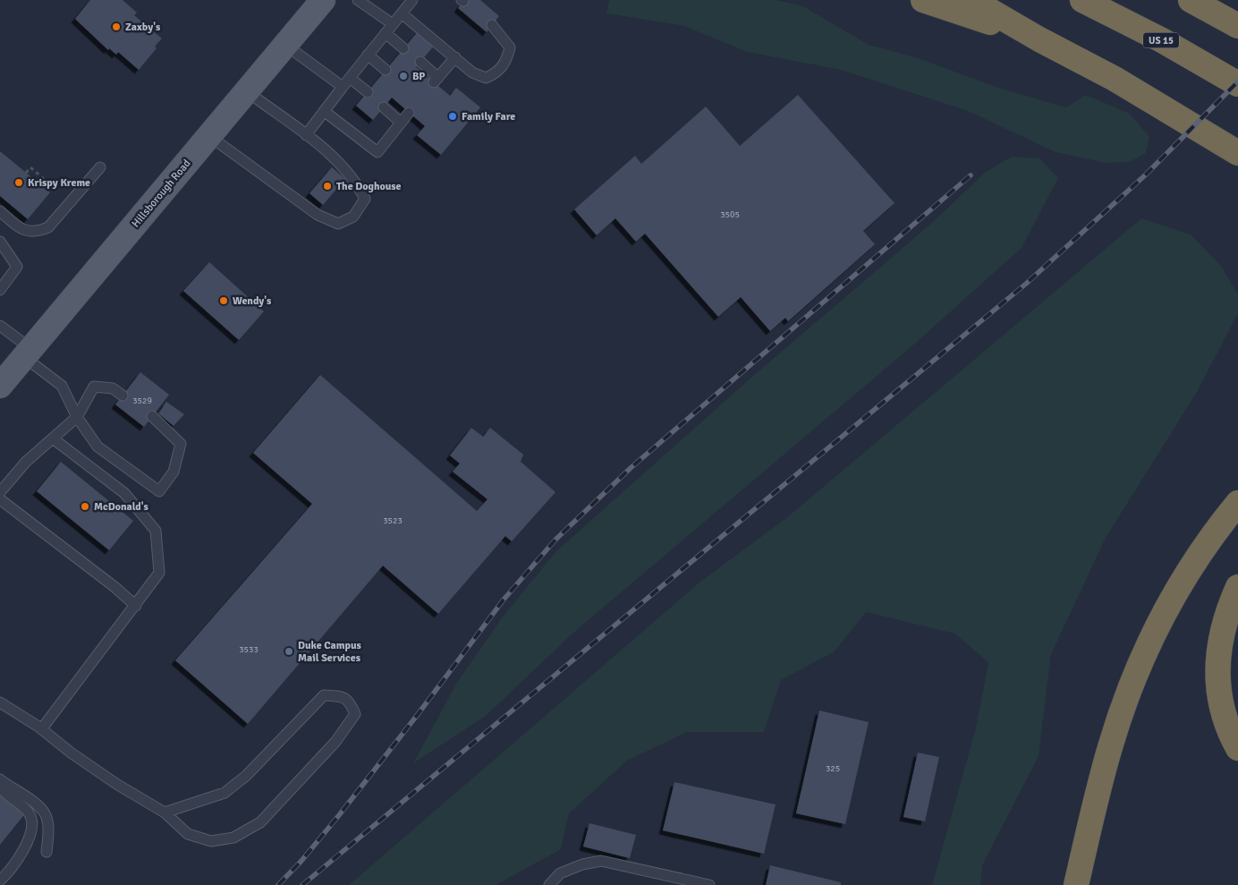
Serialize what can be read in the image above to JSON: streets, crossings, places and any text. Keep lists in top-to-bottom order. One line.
{"streets":{"highway":["US 15"],"main road":["Hillsborough Road"]},"places":["Zaxby's","BP","Family Fare","Krispy Kreme","The Doghouse","Wendy's","McDonald's","Duke Campus Mail Services"],"house_numbers":["3505","3529","3523","3533","325"]}
